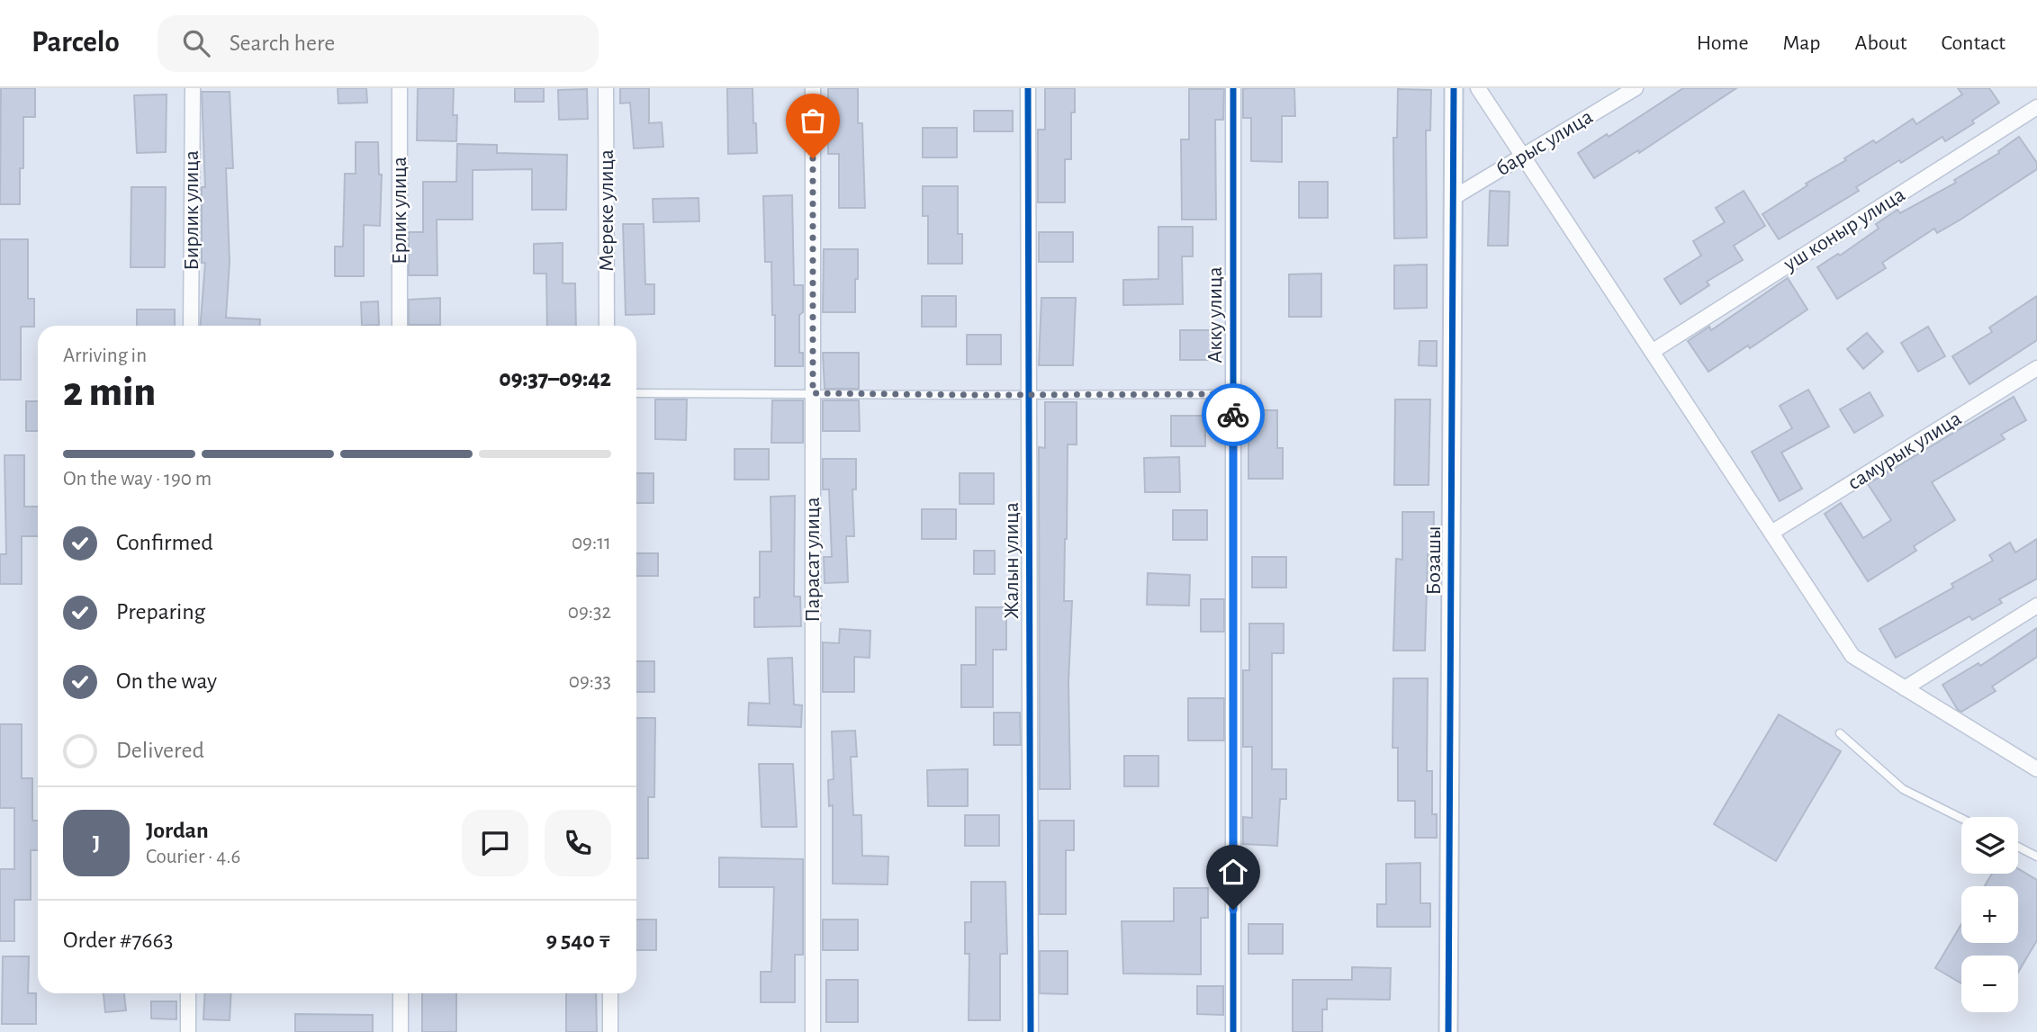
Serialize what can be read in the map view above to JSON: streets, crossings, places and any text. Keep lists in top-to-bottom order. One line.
{"streets":{"street":["барыс улица","Бирлик улица","Ерлик улица","Мереке улица","уш коныр улица","Акку улица","самурык улица","Парасат улица","Жалын улица","Бозашы"]},"crossings":[["барыс улица","Бозашы"]],"page":{"header":"Parcelo","search":"Search here","nav":["Home","Map","About","Contact"],"heading":["2 min","Arriving in","09:37–09:42"],"panel":["Jordan","Courier · 4.6","Order #7663","9 540 ₸"],"bar":"On the way · 190 m","list":[["Confirmed","09:11"],["Preparing","09:32"],["On the way","09:33"],"Delivered"],"round":"J","map_buttons":["+","−"]}}
